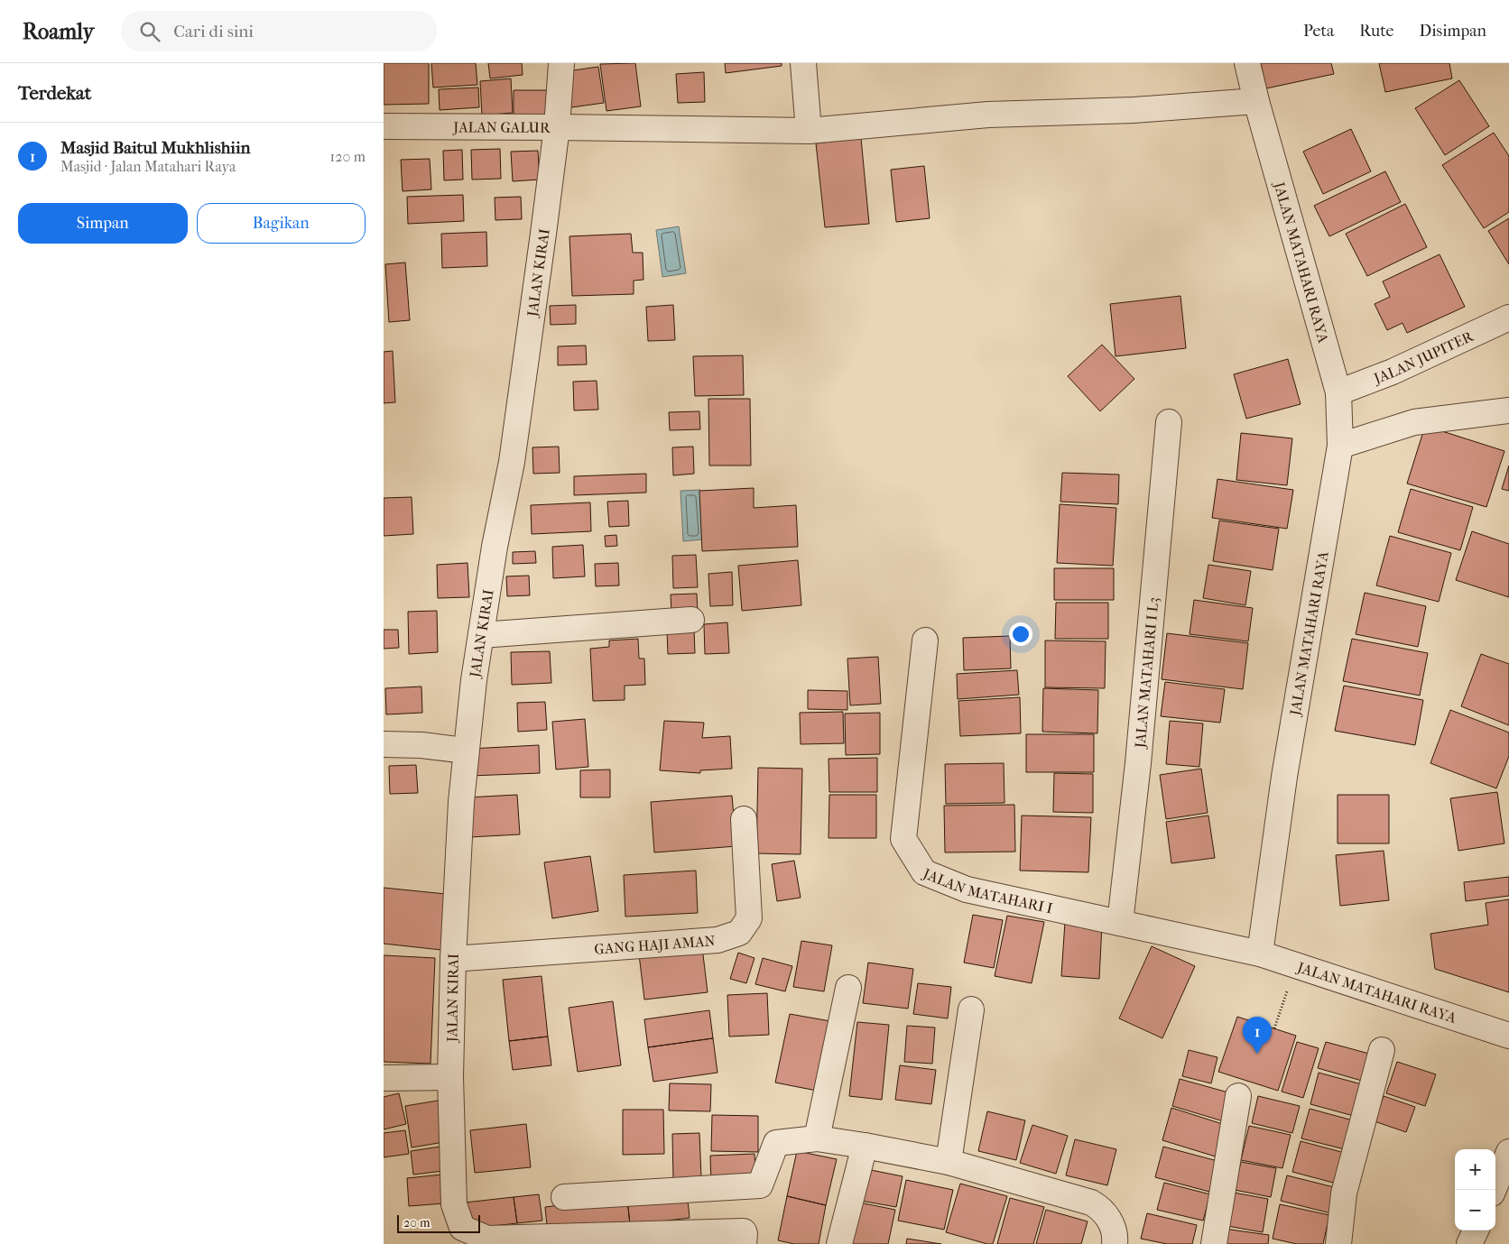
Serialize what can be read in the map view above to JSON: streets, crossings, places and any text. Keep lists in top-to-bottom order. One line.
{"streets":{"street":["JALAN GALUR","JALAN MATAHARI RAYA","JALAN KIRAI","JALAN JUPITER","JALAN MATAHARI I L3","JALAN MATAHARI I","GANG HAJI AMAN"]},"crossings":[["JALAN GALUR","JALAN KIRAI"],["JALAN MATAHARI RAYA","JALAN JUPITER"],["JALAN MATAHARI RAYA","JALAN MATAHARI I"],["JALAN KIRAI","GANG HAJI AMAN"],["JALAN MATAHARI I L3","JALAN MATAHARI I"]],"scale_bar":"20 m","page":{"header":"Roamly","search":"Cari di sini","nav":["Peta","Rute","Disimpan"],"heading":"Terdekat","list":[{"mark":"1","name":"Masjid Baitul Mukhlishiin","note":"Masjid · Jalan Matahari Raya","value":"120 m"}],"buttons":["Simpan","Bagikan"],"pins":"1","map_buttons":["+","−"],"scale":"20 m"}}
